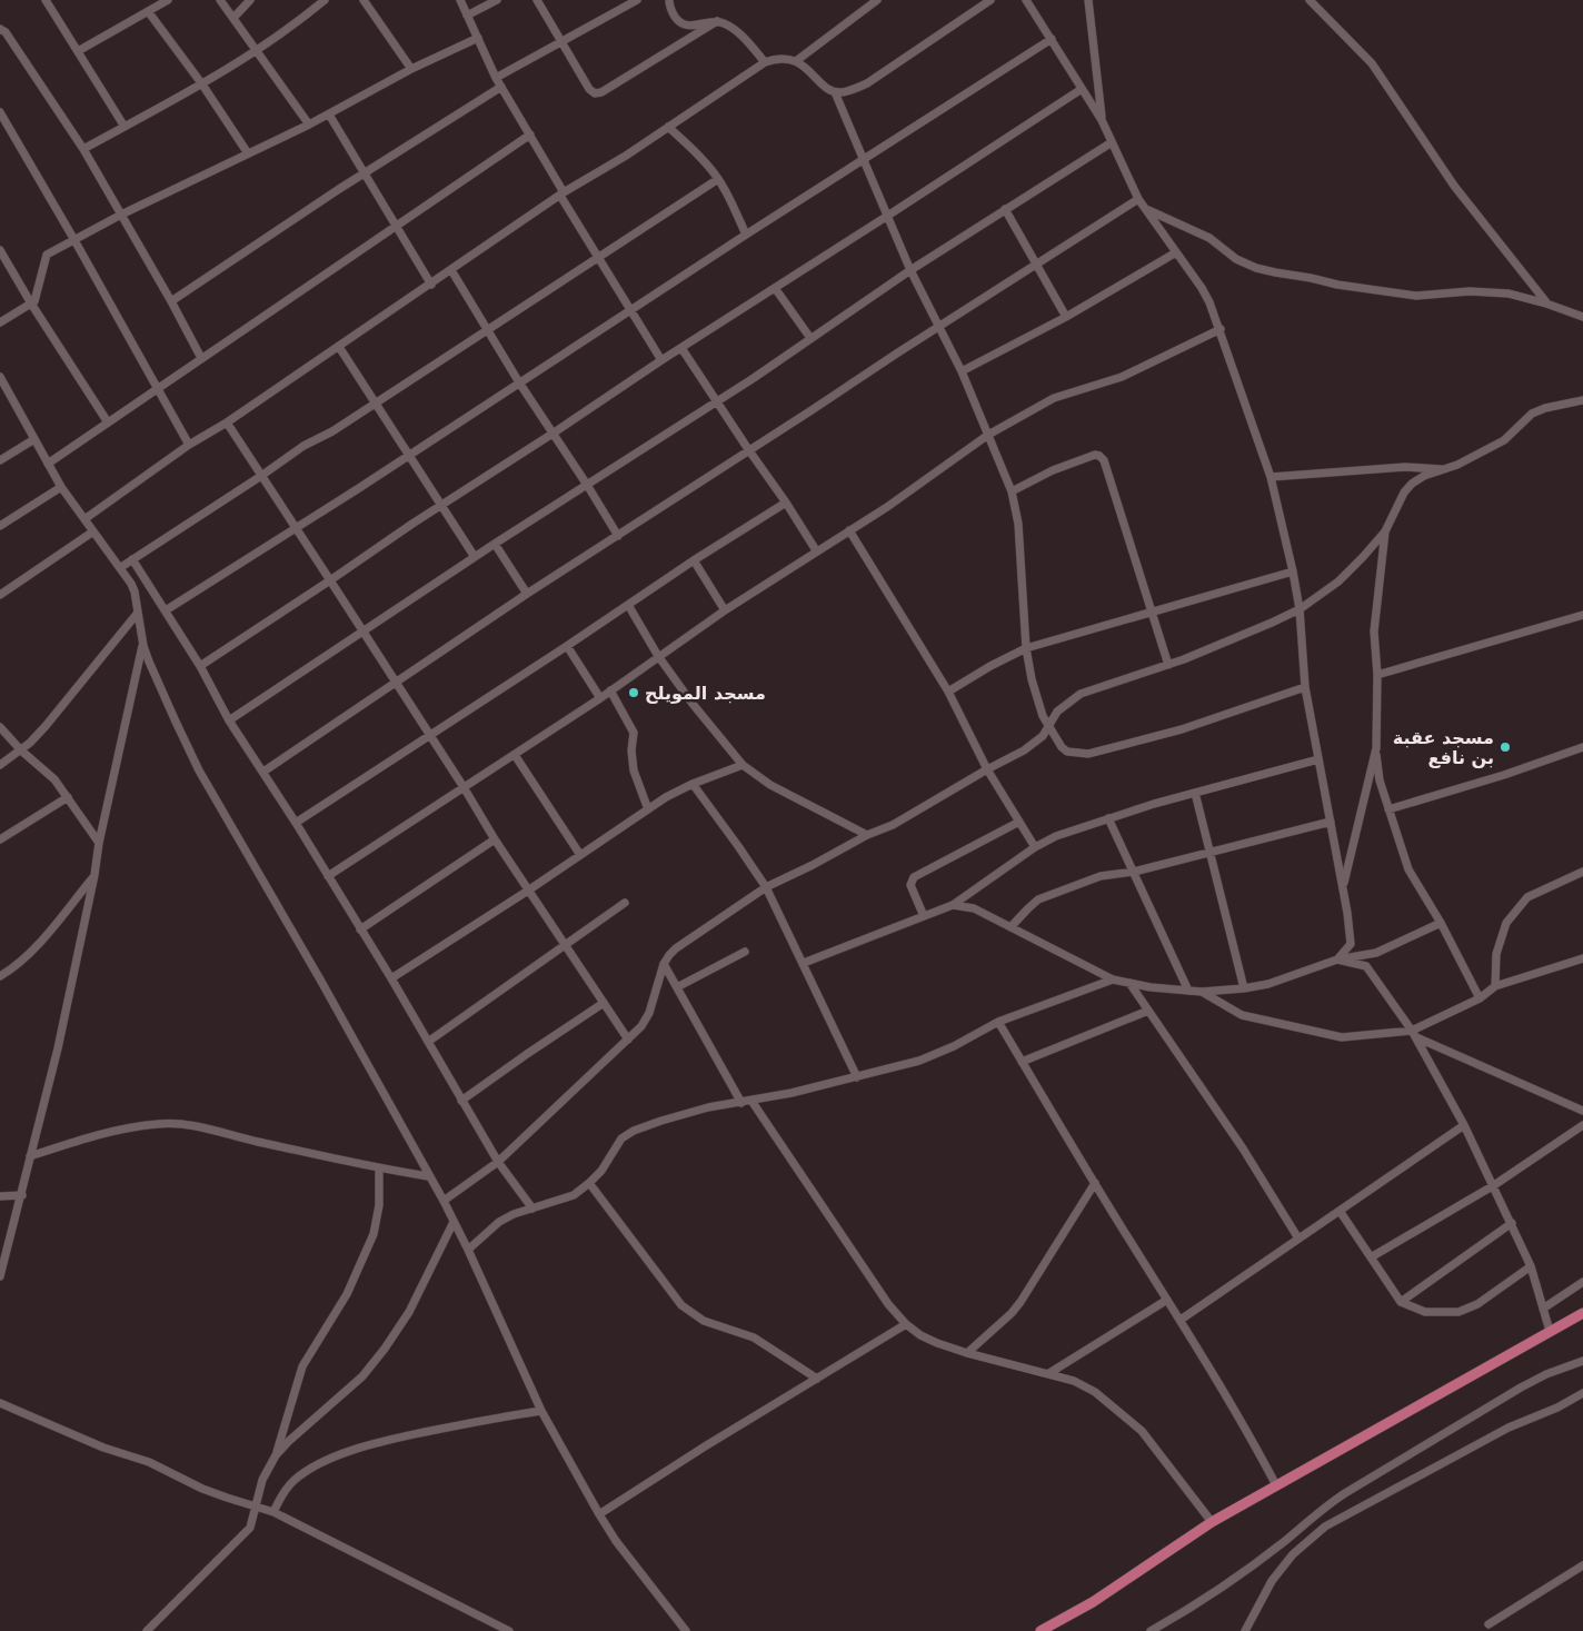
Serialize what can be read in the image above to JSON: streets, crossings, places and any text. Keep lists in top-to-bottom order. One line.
{"places":["مسجد المويلح","مسجد عقبة بن نافع"]}
